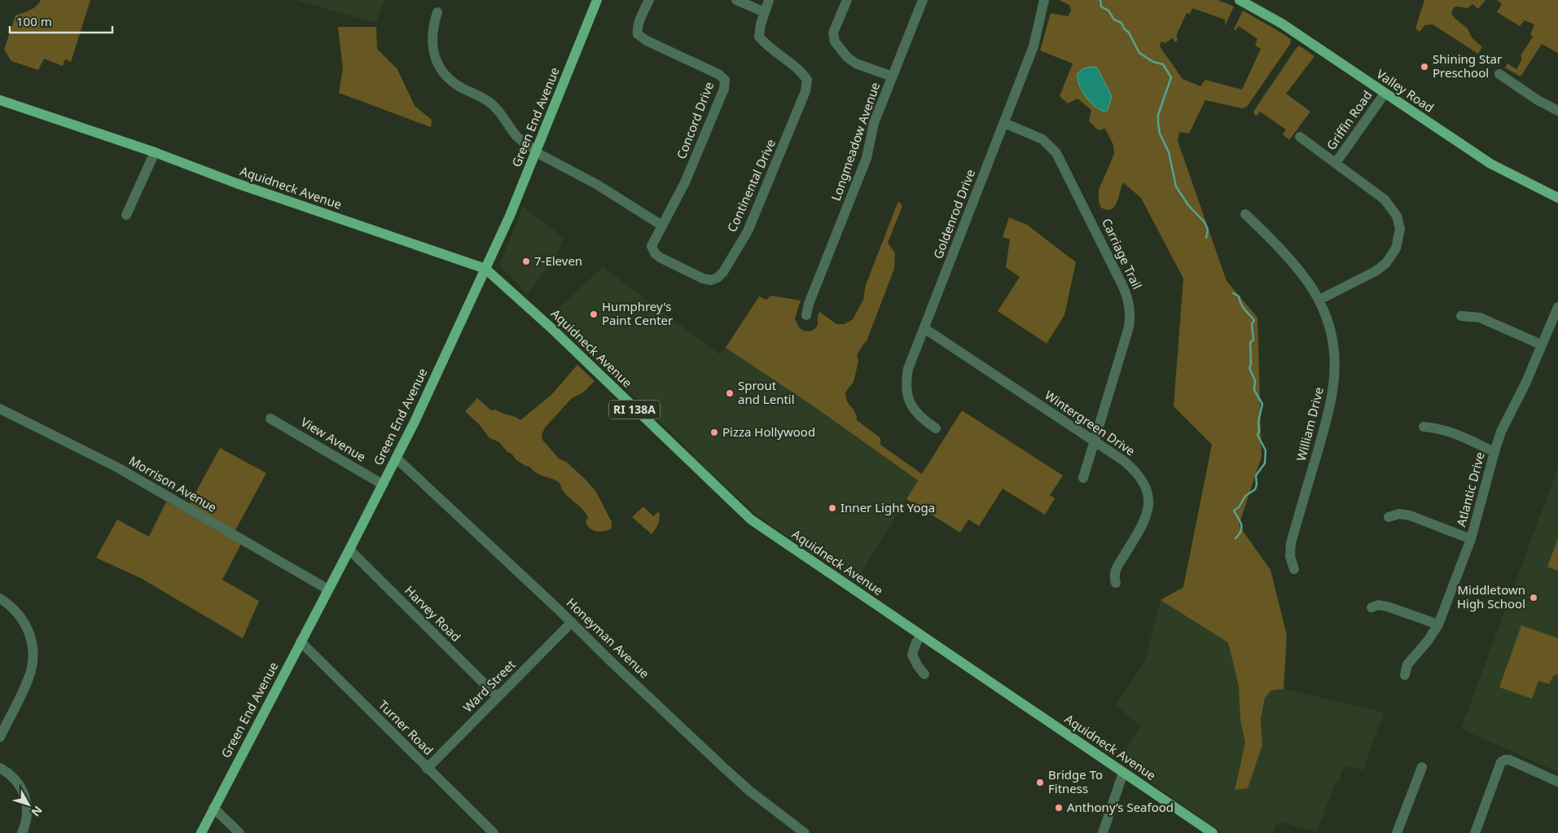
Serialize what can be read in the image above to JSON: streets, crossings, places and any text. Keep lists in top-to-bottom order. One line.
{"streets":{"main road":["Valley Road","Green End Avenue","Aquidneck Avenue","RI 138A"],"street":["Concord Drive","Griffin Road","Longmeadow Avenue","Continental Drive","Goldenrod Drive","Carriage Trail","Wintergreen Drive","William Drive","View Avenue","Morrison Avenue","Atlantic Drive","Harvey Road","Honeyman Avenue","Ward Street","Turner Road"]},"crossings":[["Valley Road","Griffin Road"],["Green End Avenue","Aquidneck Avenue"],["Green End Avenue","View Avenue"],["Green End Avenue","Morrison Avenue"],["Green End Avenue","Harvey Road"],["Green End Avenue","Honeyman Avenue"],["Green End Avenue","Turner Road"],["Concord Drive","Continental Drive"],["Goldenrod Drive","Carriage Trail"],["Goldenrod Drive","Wintergreen Drive"],["Carriage Trail","Wintergreen Drive"],["Harvey Road","Ward Street"],["Honeyman Avenue","Ward Street"],["Ward Street","Turner Road"]],"places":["Shining Star Preschool","7-Eleven","Humphrey's Paint Center","Sprout and Lentil","Pizza Hollywood","Inner Light Yoga","Middletown High School","Bridge To Fitness","Anthony’s Seafood"],"scale_bar":"100 m","north":"bottom right"}
